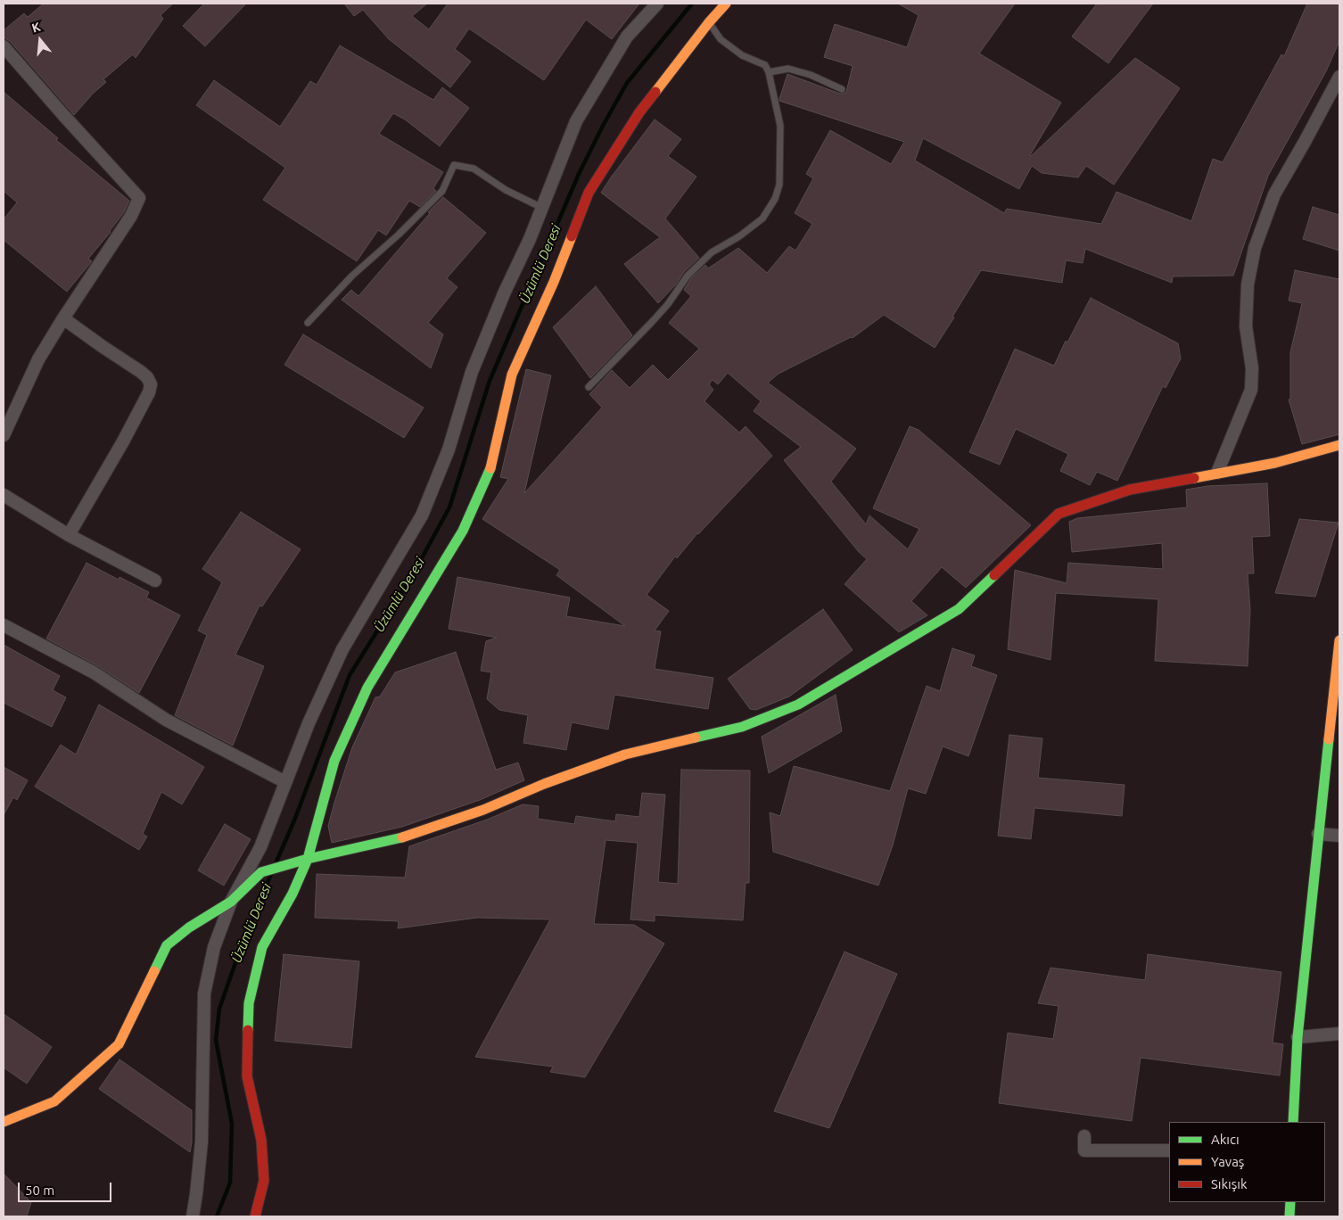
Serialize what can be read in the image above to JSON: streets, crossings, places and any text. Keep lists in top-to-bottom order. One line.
{"water":["Üzümlü Deresi"],"legend":["Akıcı","Yavaş","Sıkışık"],"scale_bar":"50 m","north":"top"}
